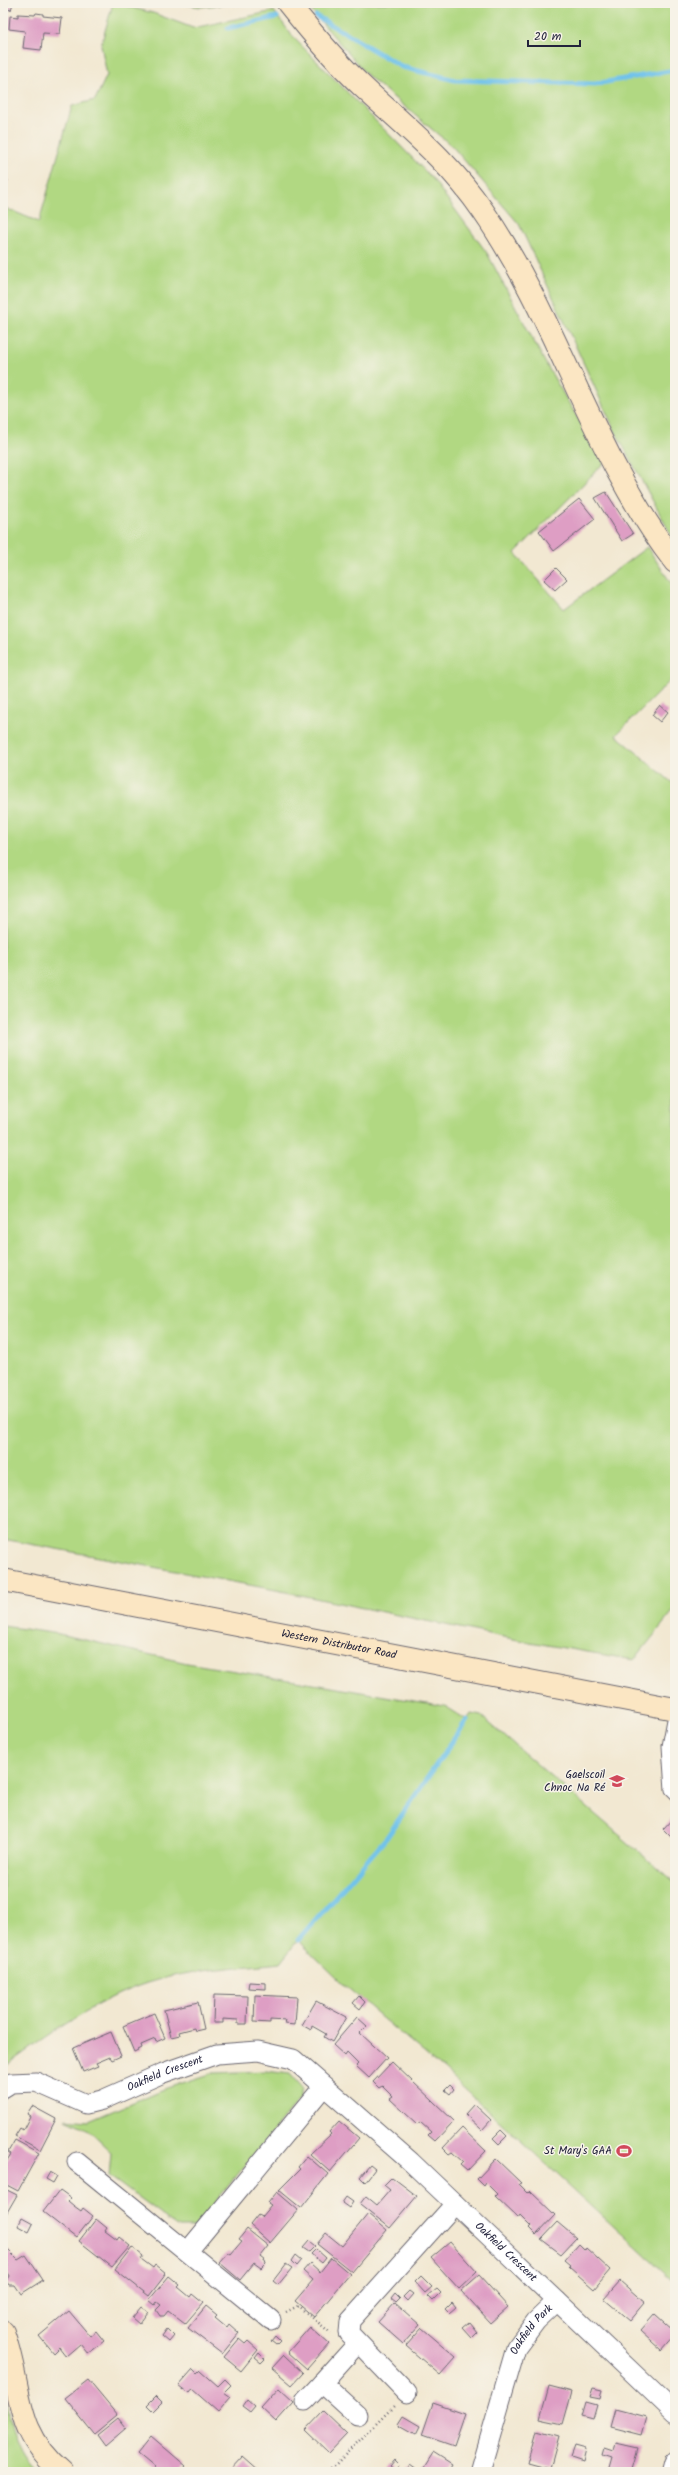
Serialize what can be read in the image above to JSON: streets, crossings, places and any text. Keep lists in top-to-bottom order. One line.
{"streets":{"street":["Western Distributor Road","Oakfield Crescent","Oakfield Park"]},"crossings":[["Oakfield Crescent","Oakfield Park"]],"places":{"school or university":["Gaelscoil Chnoc Na Ré"],"sports":["St Mary's GAA"]},"scale_bar":"20 m"}
